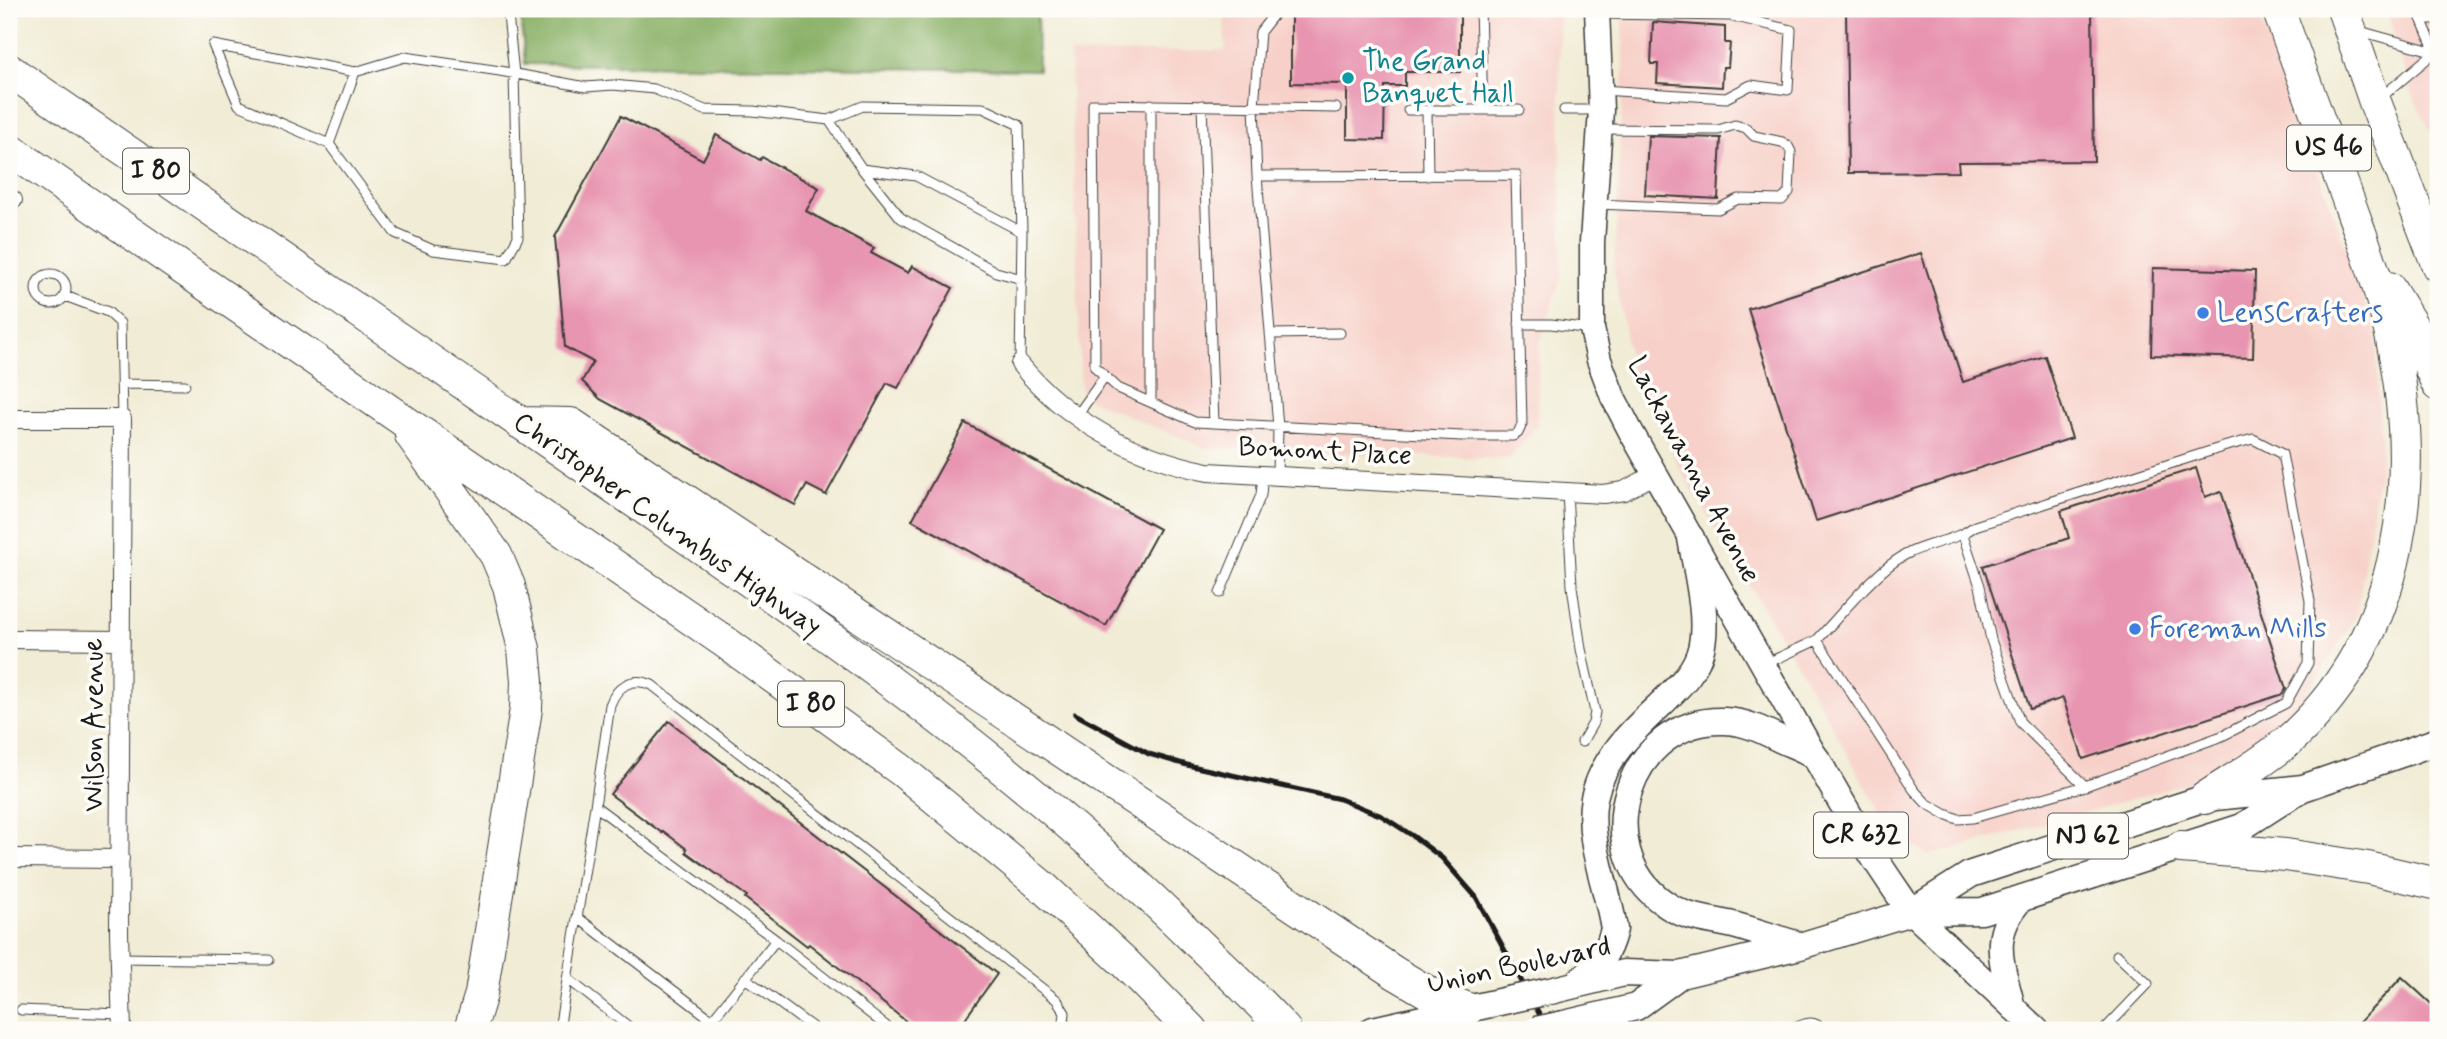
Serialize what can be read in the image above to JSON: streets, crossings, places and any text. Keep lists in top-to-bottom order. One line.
{"streets":{"highway":["US 46","I 80","Christopher Columbus Highway"],"main road":["Lackawanna Avenue","CR 632","NJ 62","Union Boulevard"],"street":["Bomont Place","Wilson Avenue"]},"crossings":[["Bomont Place","Lackawanna Avenue"],["Lackawanna Avenue","Union Boulevard"]],"places":["The Grand Banquet Hall","LensCrafters","Foreman Mills"]}
